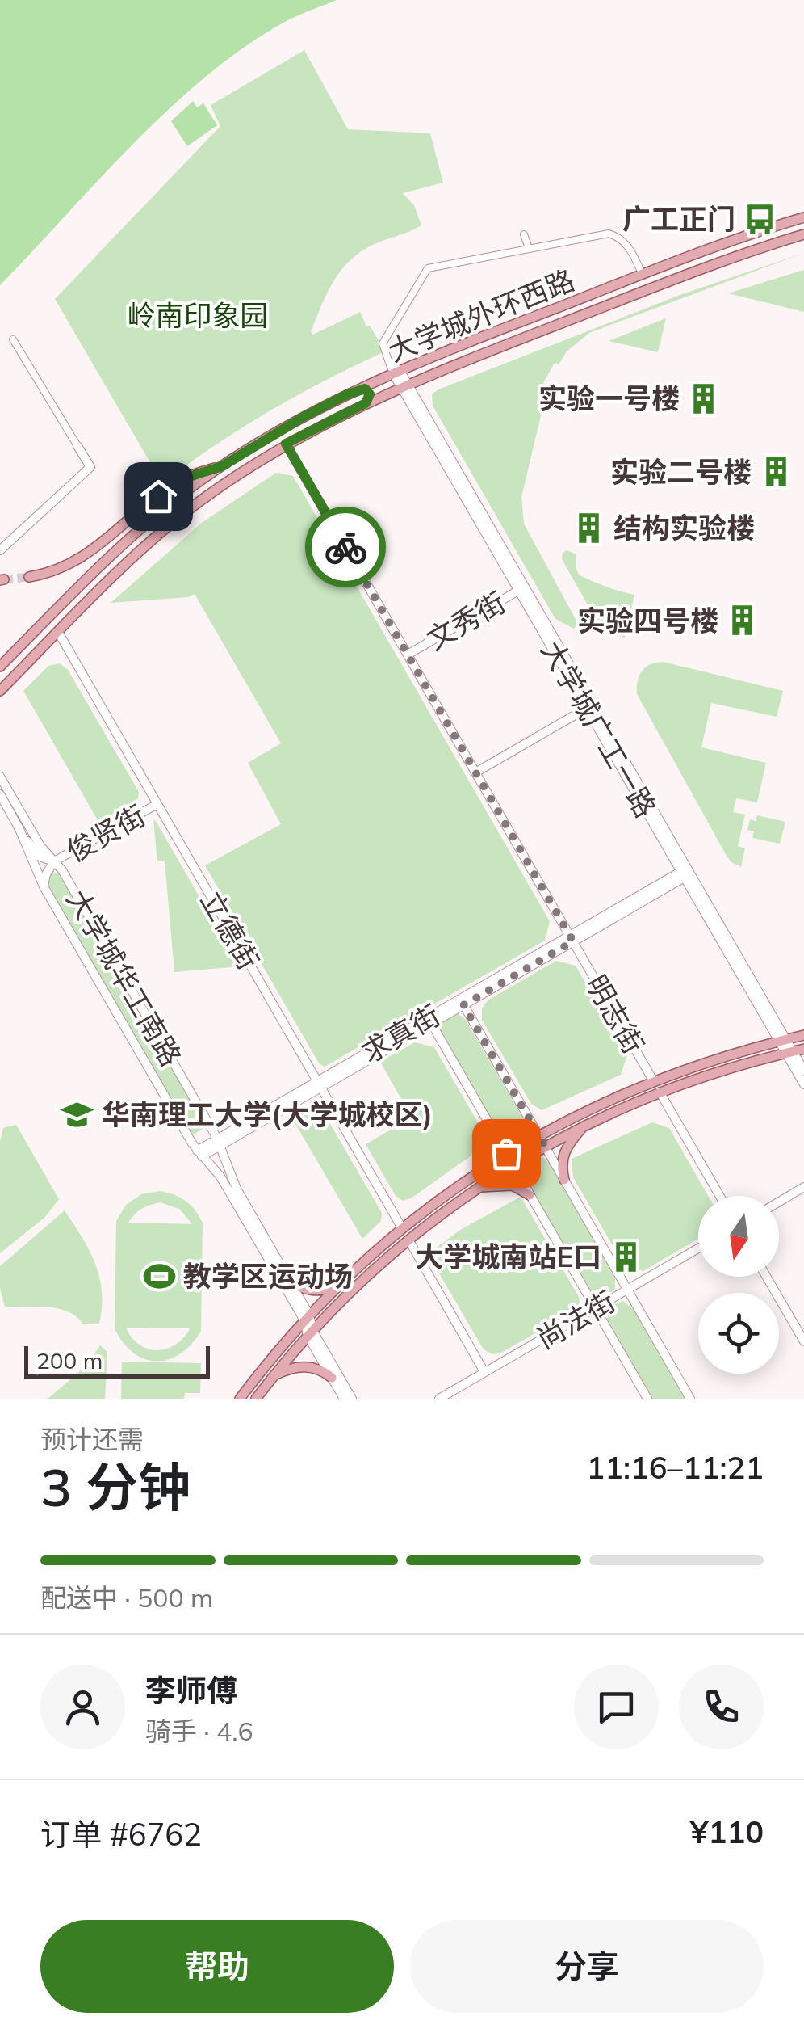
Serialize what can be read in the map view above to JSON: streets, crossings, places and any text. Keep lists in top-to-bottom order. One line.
{"streets":{"main road":["大学城外环西路"],"street":["文秀街","大学城广工一路","俊贤街","立德街","大学城华工南路","明志街","求真街","尚法街"]},"crossings":[["大学城外环西路","大学城广工一路"],["大学城外环西路","立德街"],["大学城外环西路","明志街"],["文秀街","大学城广工一路"],["文秀街","明志街"],["大学城广工一路","求真街"],["俊贤街","立德街"],["俊贤街","大学城华工南路"],["立德街","求真街"],["大学城华工南路","求真街"],["明志街","求真街"]],"parks":["岭南印象园"],"places":{"bus stop":["广工正门"],"building":["实验一号楼","实验二号楼","结构实验楼","实验四号楼","大学城南站E口"],"school or university":["华南理工大学(大学城校区)"],"sports":["教学区运动场"]},"scale_bar":"200 m","north":"bottom","page":{"scale":"200 m","heading":["3 分钟","预计还需","11:16–11:21"],"panel":["李师傅","骑手 · 4.6","订单 #6762","¥110"],"bar":"配送中 · 500 m","buttons":["帮助","分享"]}}
